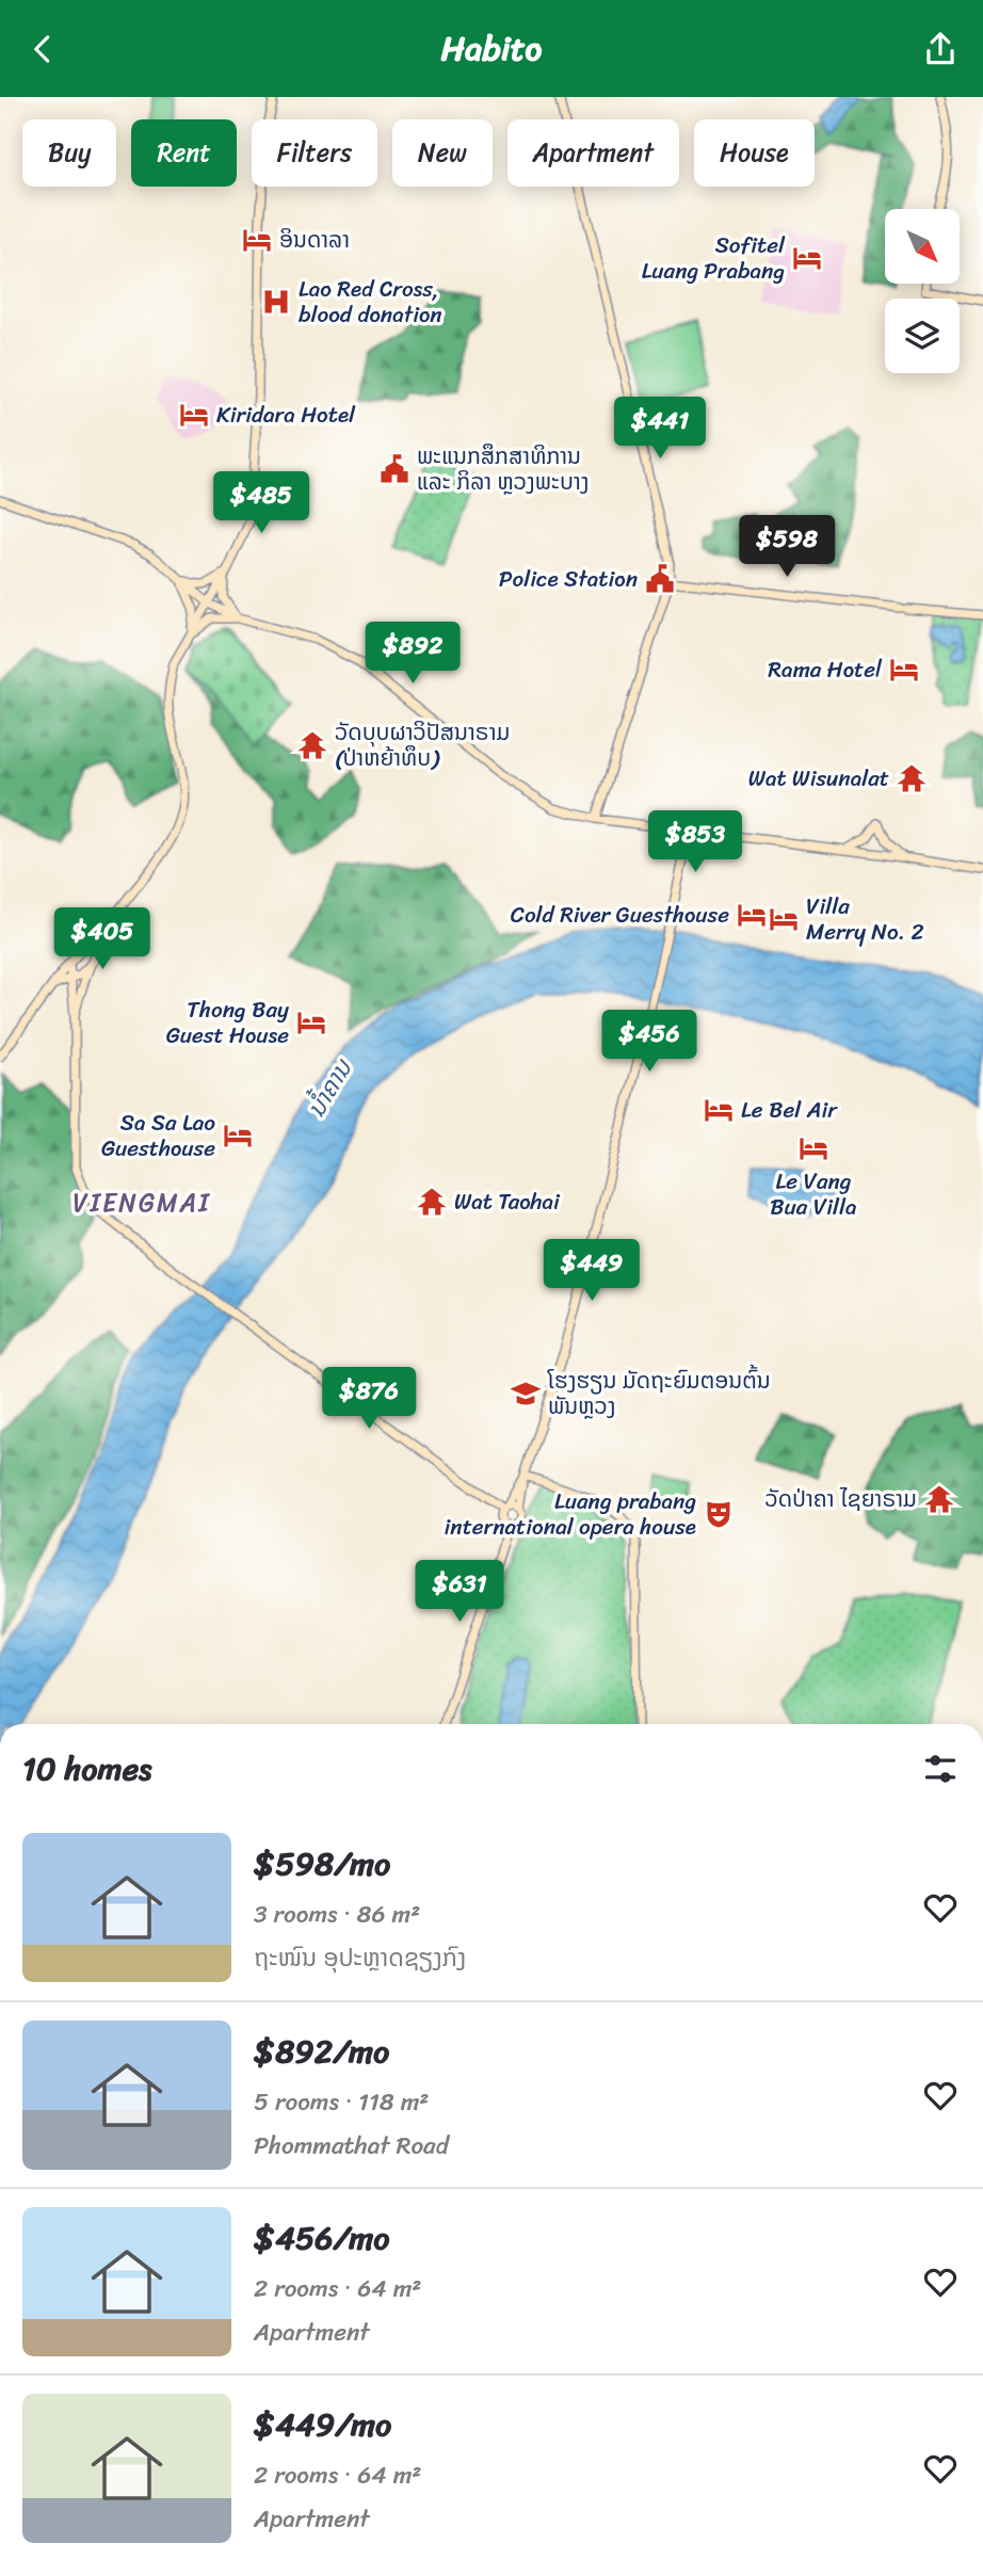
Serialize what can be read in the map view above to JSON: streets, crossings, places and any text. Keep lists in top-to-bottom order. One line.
{"districts":["VIENGMAI"],"water":["ນ້ຳຄານ"],"places":{"hotel":["ອິນດາລາ","Sofitel Luang Prabang","Kiridara Hotel","Rama Hotel","Cold River Guesthouse","Villa Merry No. 2","Thong Bay Guest House","Le Bel Air","Sa Sa Lao Guesthouse","Le Vang Bua Villa"],"hospital":["Lao Red Cross, blood donation"],"public building":["ພະແນກສຶກສາທິການ ແລະ ກິລາ ຫຼວງພະບາງ","Police Station"],"temple":["ວັດບຸບຜາວິປັສນາຣາມ (ປ່າຫຍ້າທຶບ)","Wat Wisunalat","Wat Taohai","ວັດປ່າຄາ ໄຊຍາຣາມ"],"school or university":["ໂຮງຮຽນ ມັດຖະຍົມຕອນຕົ້ນ ພັນຫຼວງ"],"theatre":["Luang prabang international opera house"]},"north":"bottom right","page":{"header":"Habito","chip":["Buy","Rent","Filters","New","Apartment","House"],"price":["$441","$485","$598","$892","$853","$405","$456","$449","$876","$631"],"heading":"10 homes","list":[{"name":"$598/mo","note":"3 rooms · 86 m² · ຖະໜົນ ອຸປະຫຼາດຊຽງກົງ"},{"name":"$892/mo","note":"5 rooms · 118 m² · Phommathat Road"},{"name":"$456/mo","note":"2 rooms · 64 m² · Apartment"},{"name":"$449/mo","note":"2 rooms · 64 m² · Apartment"}]}}
